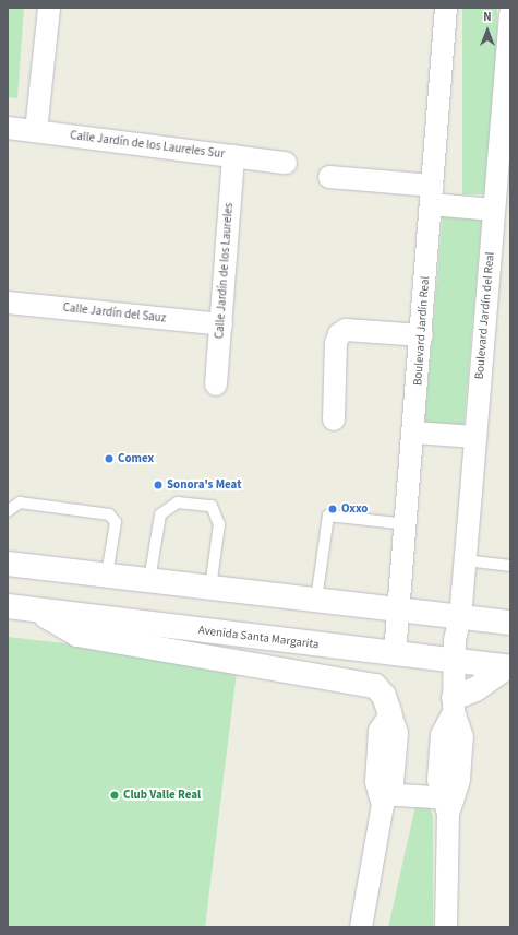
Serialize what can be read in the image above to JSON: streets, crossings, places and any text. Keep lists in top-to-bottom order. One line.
{"streets":{"main road":["Avenida Santa Margarita"],"street":["Calle Jardín de los Laureles Sur","Calle Jardín de los Laureles","Calle Jardín del Sauz","Boulevard Jardín del Real","Boulevard Jardín Real"]},"crossings":[["Calle Jardín de los Laureles Sur","Calle Jardín de los Laureles"],["Calle Jardín de los Laureles","Calle Jardín del Sauz"],["Boulevard Jardín del Real","Avenida Santa Margarita"],["Boulevard Jardín Real","Avenida Santa Margarita"]],"places":["Comex","Sonora's Meat","Oxxo","Club Valle Real"],"north":"top"}
